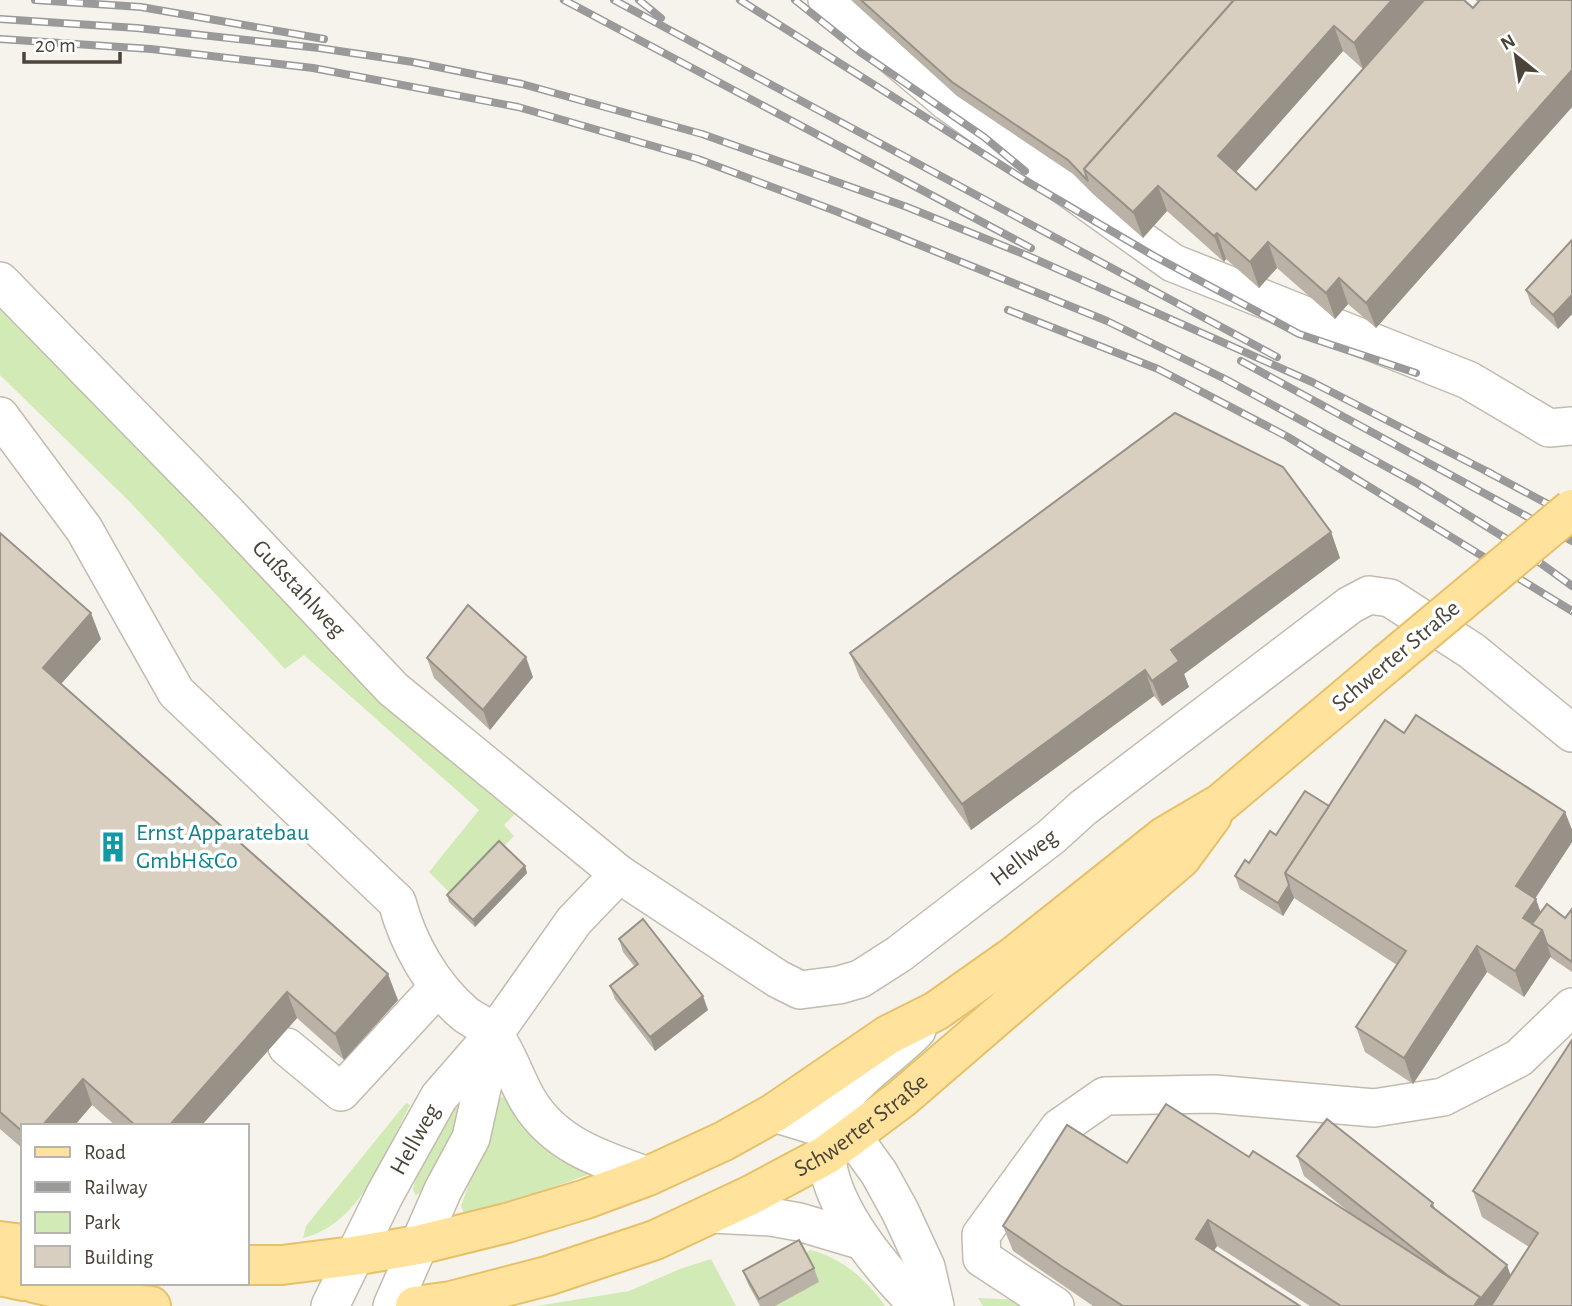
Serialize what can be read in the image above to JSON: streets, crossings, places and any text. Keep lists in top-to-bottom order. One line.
{"streets":{"main road":["Schwerter Straße"],"street":["Gußstahlweg","Hellweg"]},"crossings":[["Gußstahlweg","Hellweg"],["Schwerter Straße","Hellweg"]],"places":{"building":["Ernst Apparatebau GmbH&Co"]},"legend":["Road","Railway","Park","Building"],"scale_bar":"20 m","north":"top left"}
